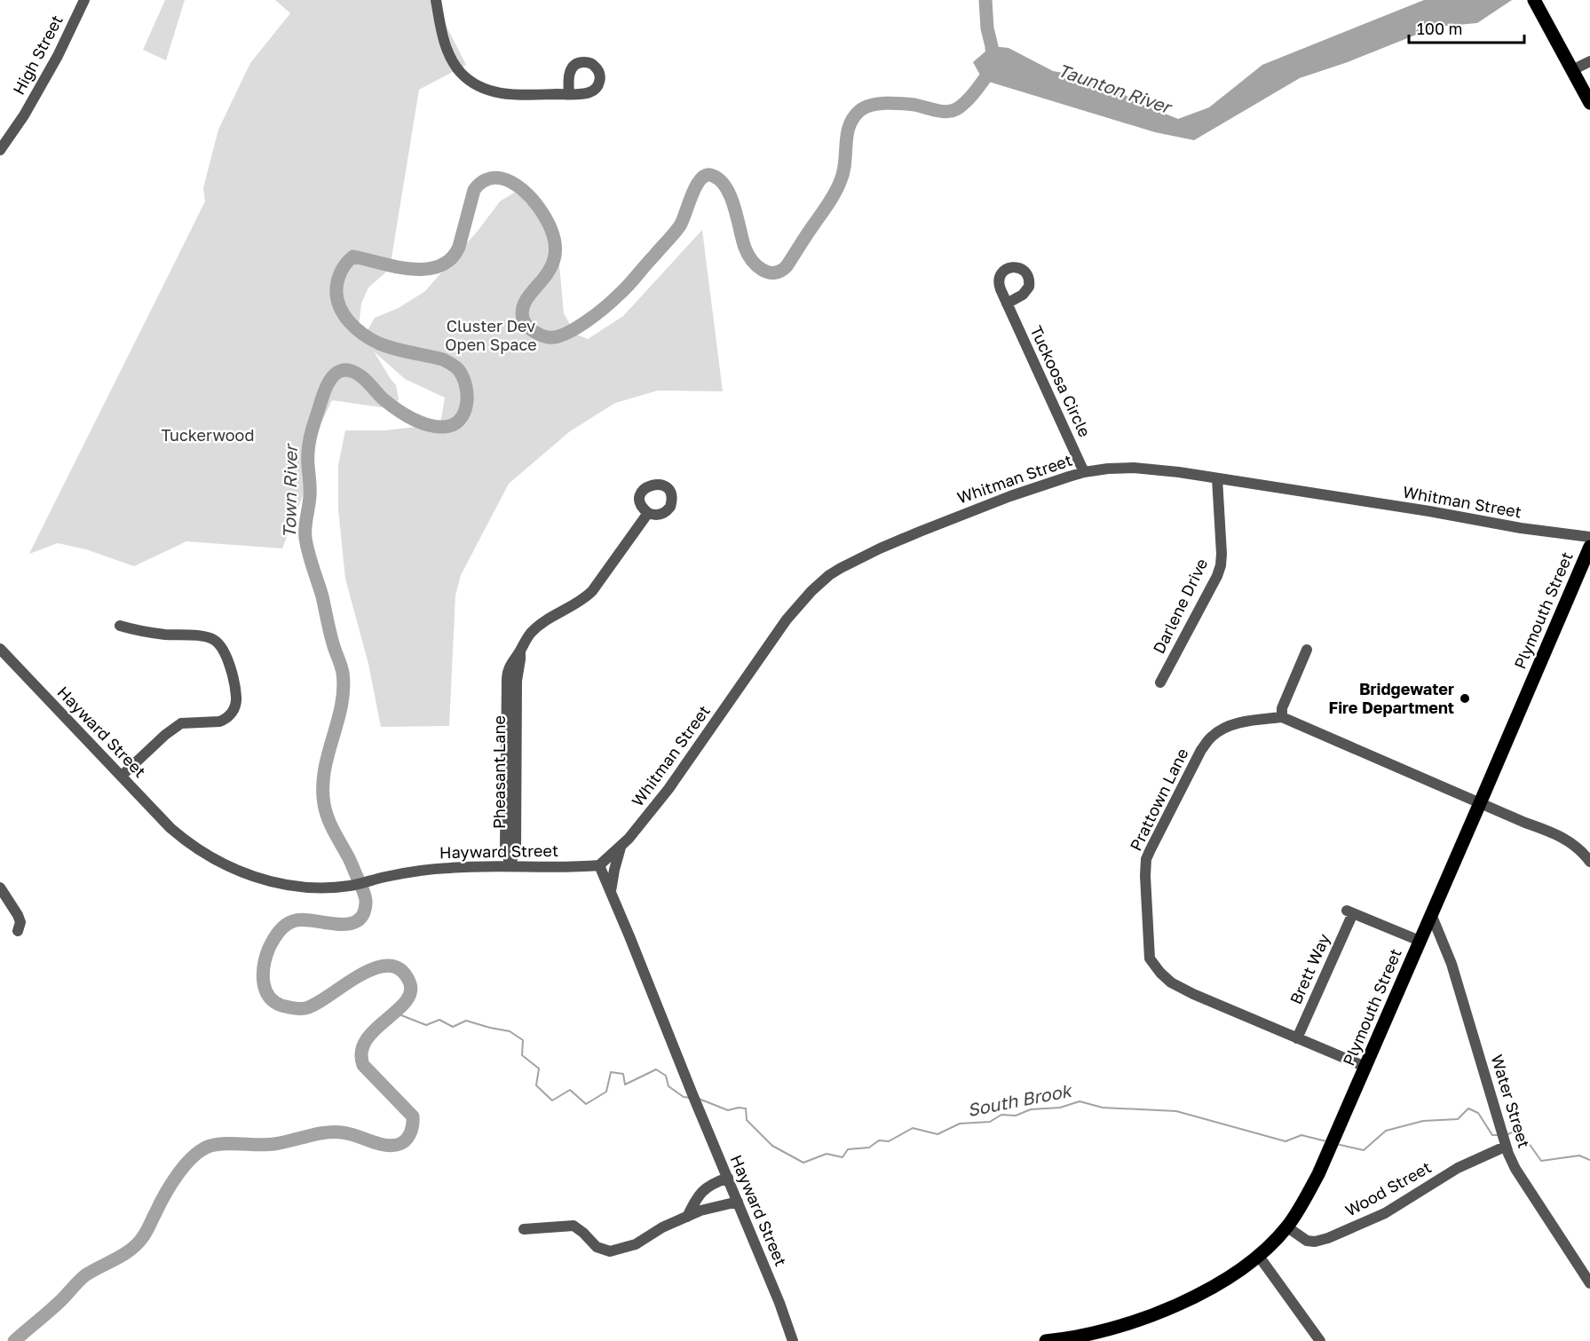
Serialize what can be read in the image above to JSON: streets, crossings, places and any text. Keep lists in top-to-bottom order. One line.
{"streets":{"main road":["Plymouth Street"],"street":["High Street","Tuckoosa Circle","Whitman Street","Darlene Drive","Hayward Street","Pheasant Lane","Prattown Lane","Brett Way","Water Street","Wood Street"]},"crossings":[["Tuckoosa Circle","Whitman Street"],["Whitman Street","Darlene Drive"],["Whitman Street","Hayward Street"],["Plymouth Street","Prattown Lane"],["Plymouth Street","Brett Way"],["Plymouth Street","Water Street"],["Plymouth Street","Wood Street"],["Hayward Street","Pheasant Lane"],["Prattown Lane","Brett Way"],["Water Street","Wood Street"]],"water":["Taunton River","Town River","South Brook"],"parks":["Cluster Dev Open Space","Tuckerwood"],"places":["Bridgewater Fire Department"],"scale_bar":"100 m"}
